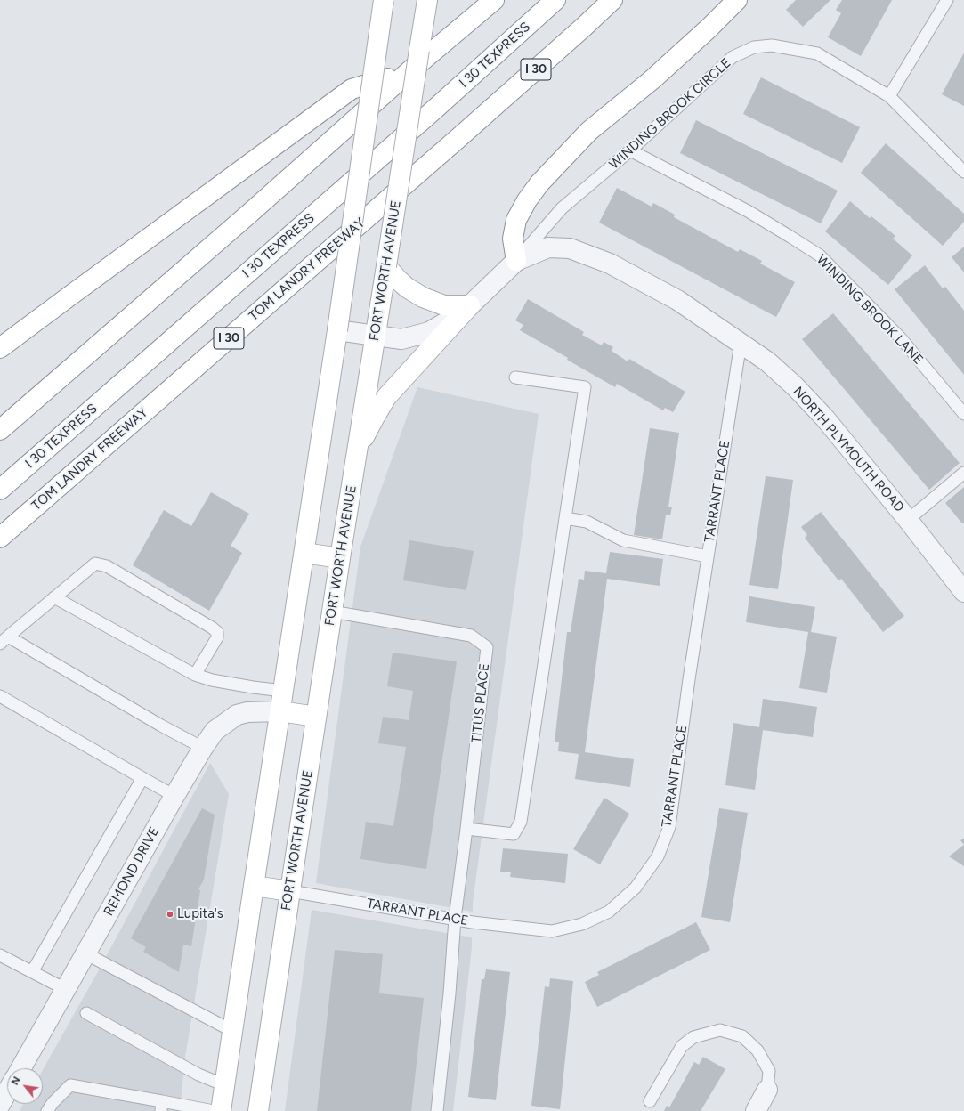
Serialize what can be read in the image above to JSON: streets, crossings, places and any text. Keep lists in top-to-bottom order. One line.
{"streets":{"main road":["I 30 TEXPRESS","I 30","TOM LANDRY FREEWAY","FORT WORTH AVENUE"],"street":["NORTH PLYMOUTH ROAD","REMOND DRIVE"],"lane":["WINDING BROOK CIRCLE","WINDING BROOK LANE","TARRANT PLACE","TITUS PLACE"]},"crossings":[["WINDING BROOK CIRCLE","WINDING BROOK LANE"],["WINDING BROOK CIRCLE","NORTH PLYMOUTH ROAD"],["FORT WORTH AVENUE","NORTH PLYMOUTH ROAD"],["FORT WORTH AVENUE","TARRANT PLACE"],["FORT WORTH AVENUE","TITUS PLACE"],["NORTH PLYMOUTH ROAD","TARRANT PLACE"],["TARRANT PLACE","TITUS PLACE"]],"places":["Lupita's"],"north":"top left"}
